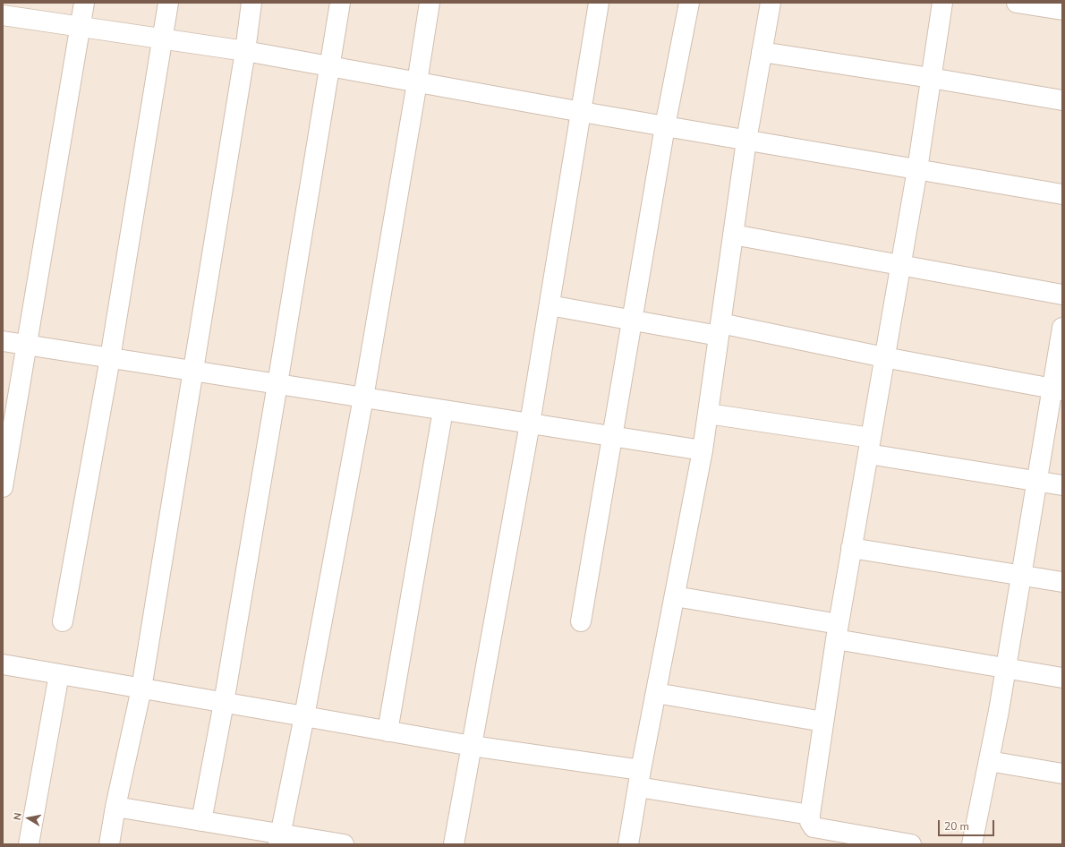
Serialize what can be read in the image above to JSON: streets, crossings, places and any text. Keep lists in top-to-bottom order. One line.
{"scale_bar":"20 m","north":"left"}
